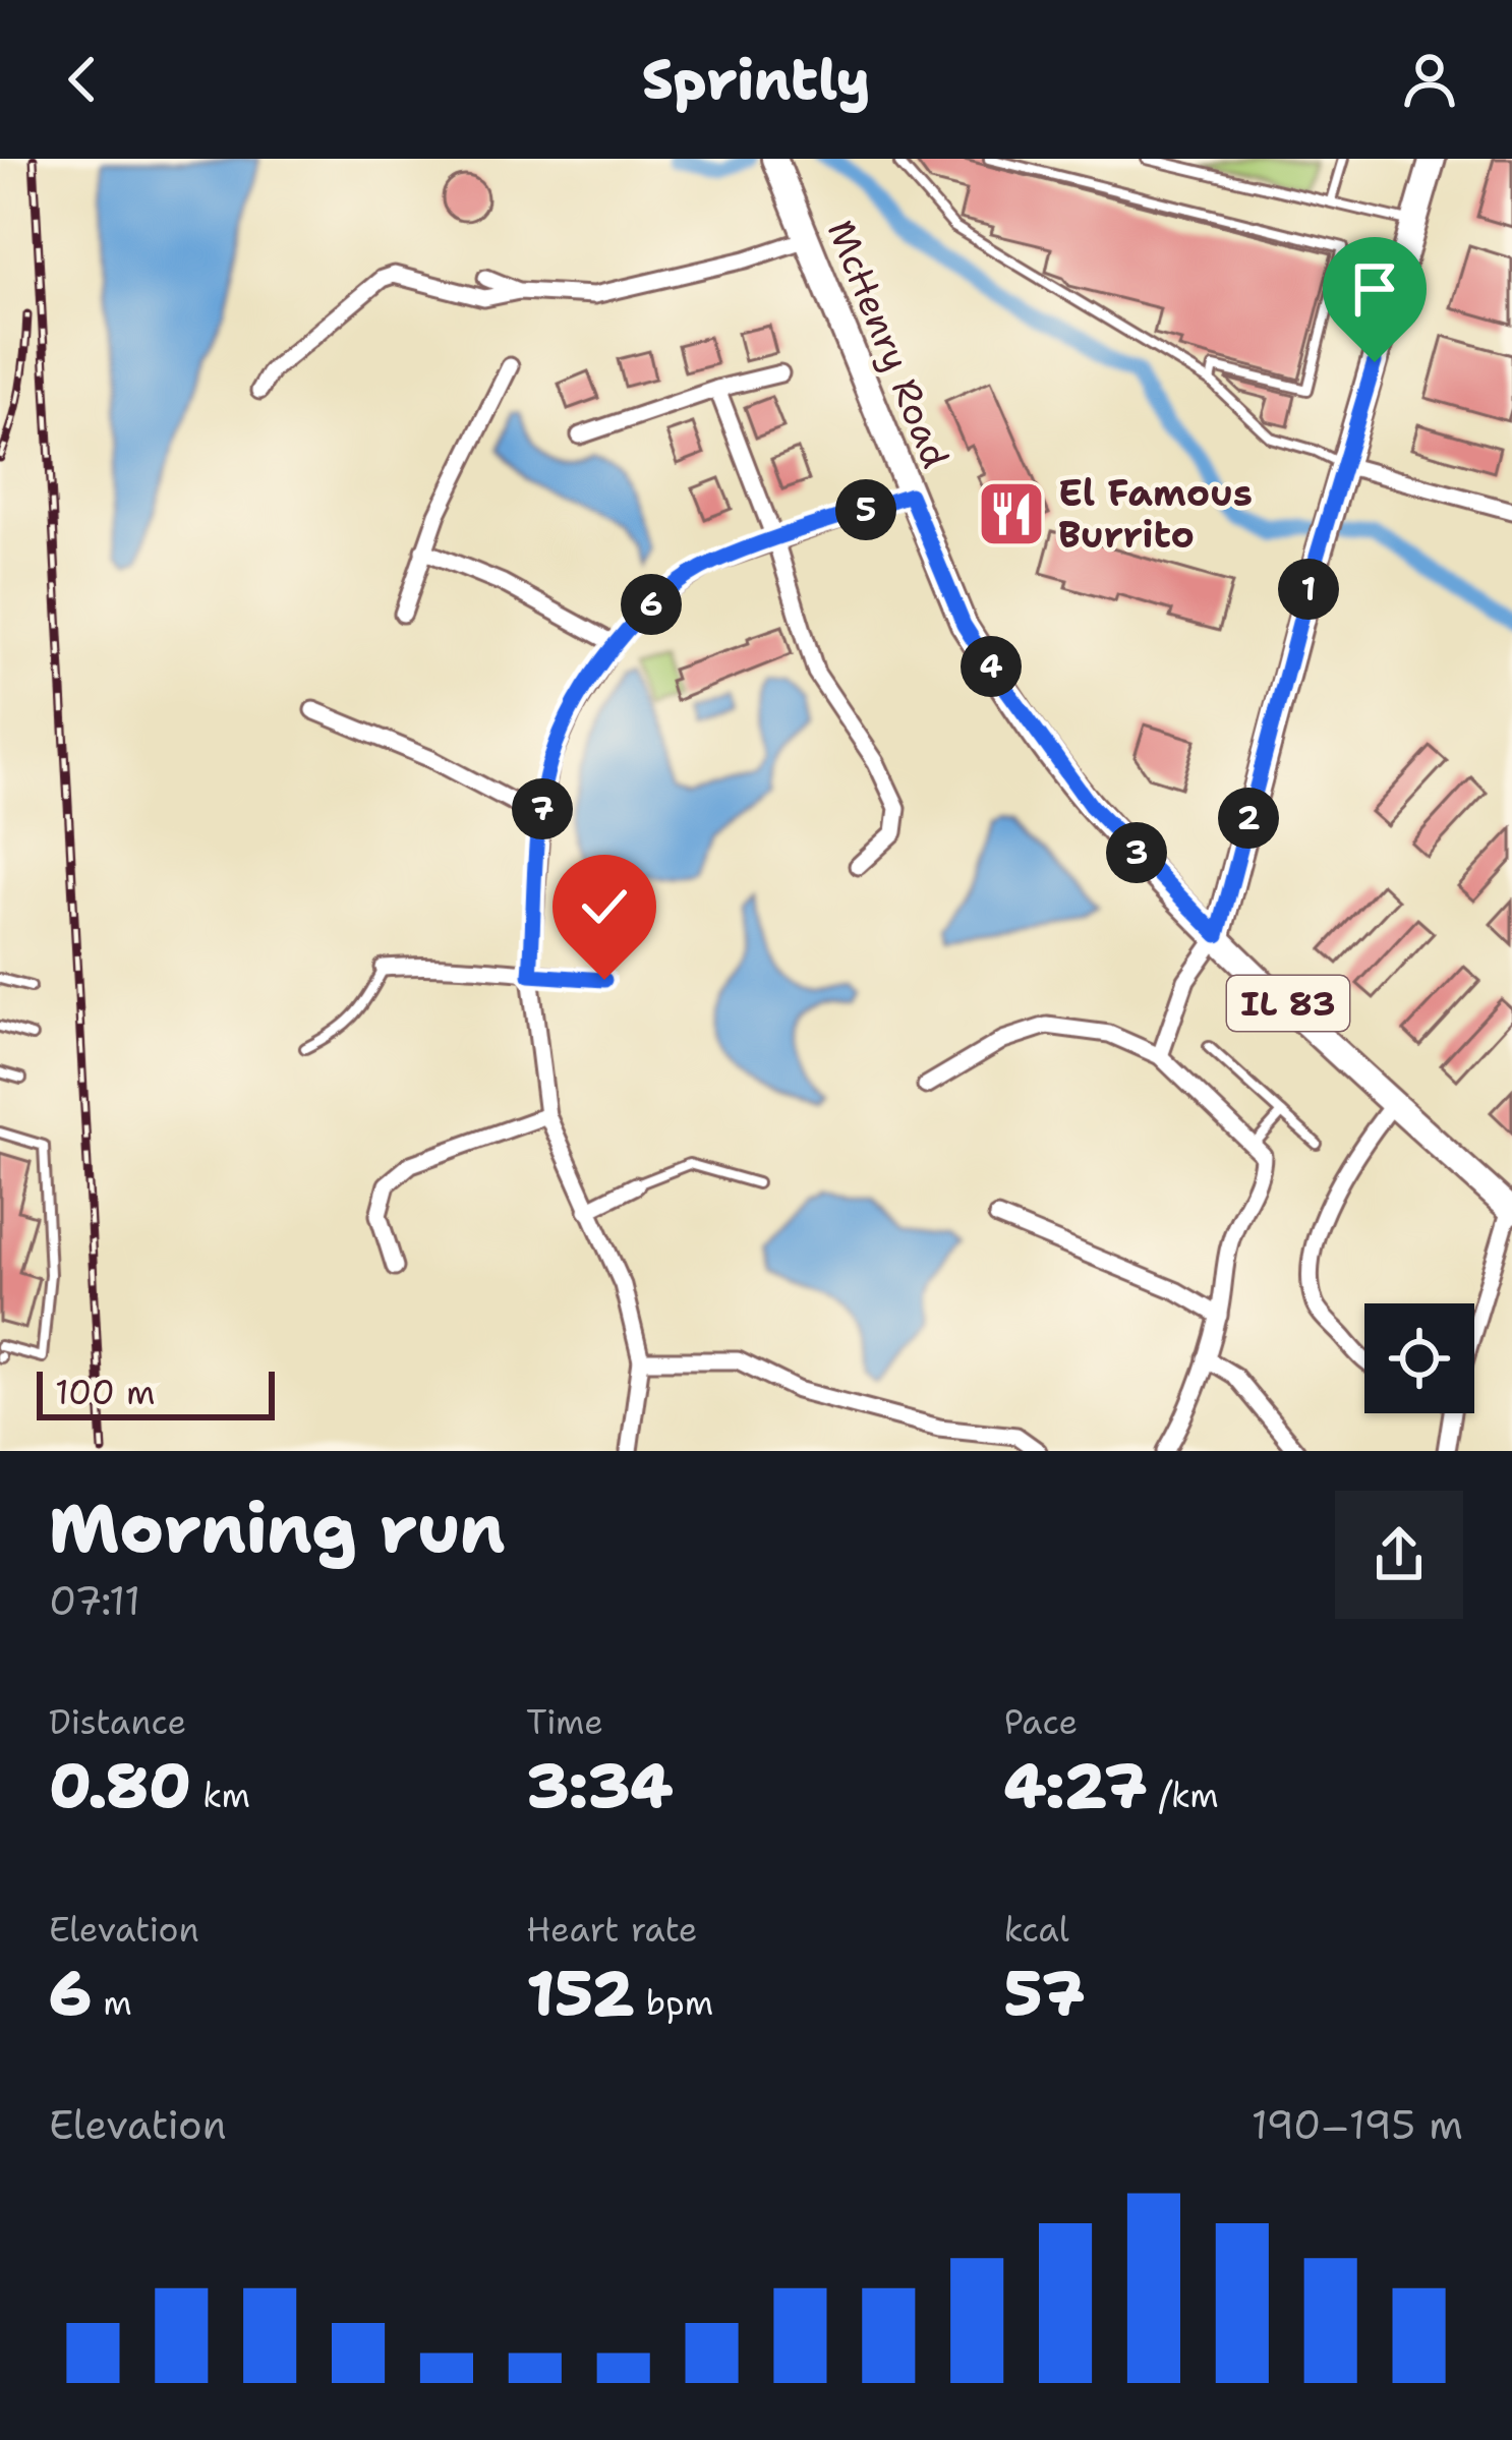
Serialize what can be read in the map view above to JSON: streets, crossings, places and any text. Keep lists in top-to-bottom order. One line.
{"streets":{"main road":["McHenry Road","IL 83"]},"crossings":[["McHenry Road","IL 83"]],"places":{"restaurant":["El Famous Burrito"]},"scale_bar":"100 m","page":{"header":"Sprintly","pins":["5","1","6","4","7","2","3"],"scale":"100 m","heading":["Morning run","07:11"],"stats":[["Distance","0.80 km"],["Time","3:34"],["Pace","4:27 /km"],["Elevation","6 m"],["Heart rate","152 bpm"],["kcal","57"]],"chart":["Elevation","190–195 m"]}}
